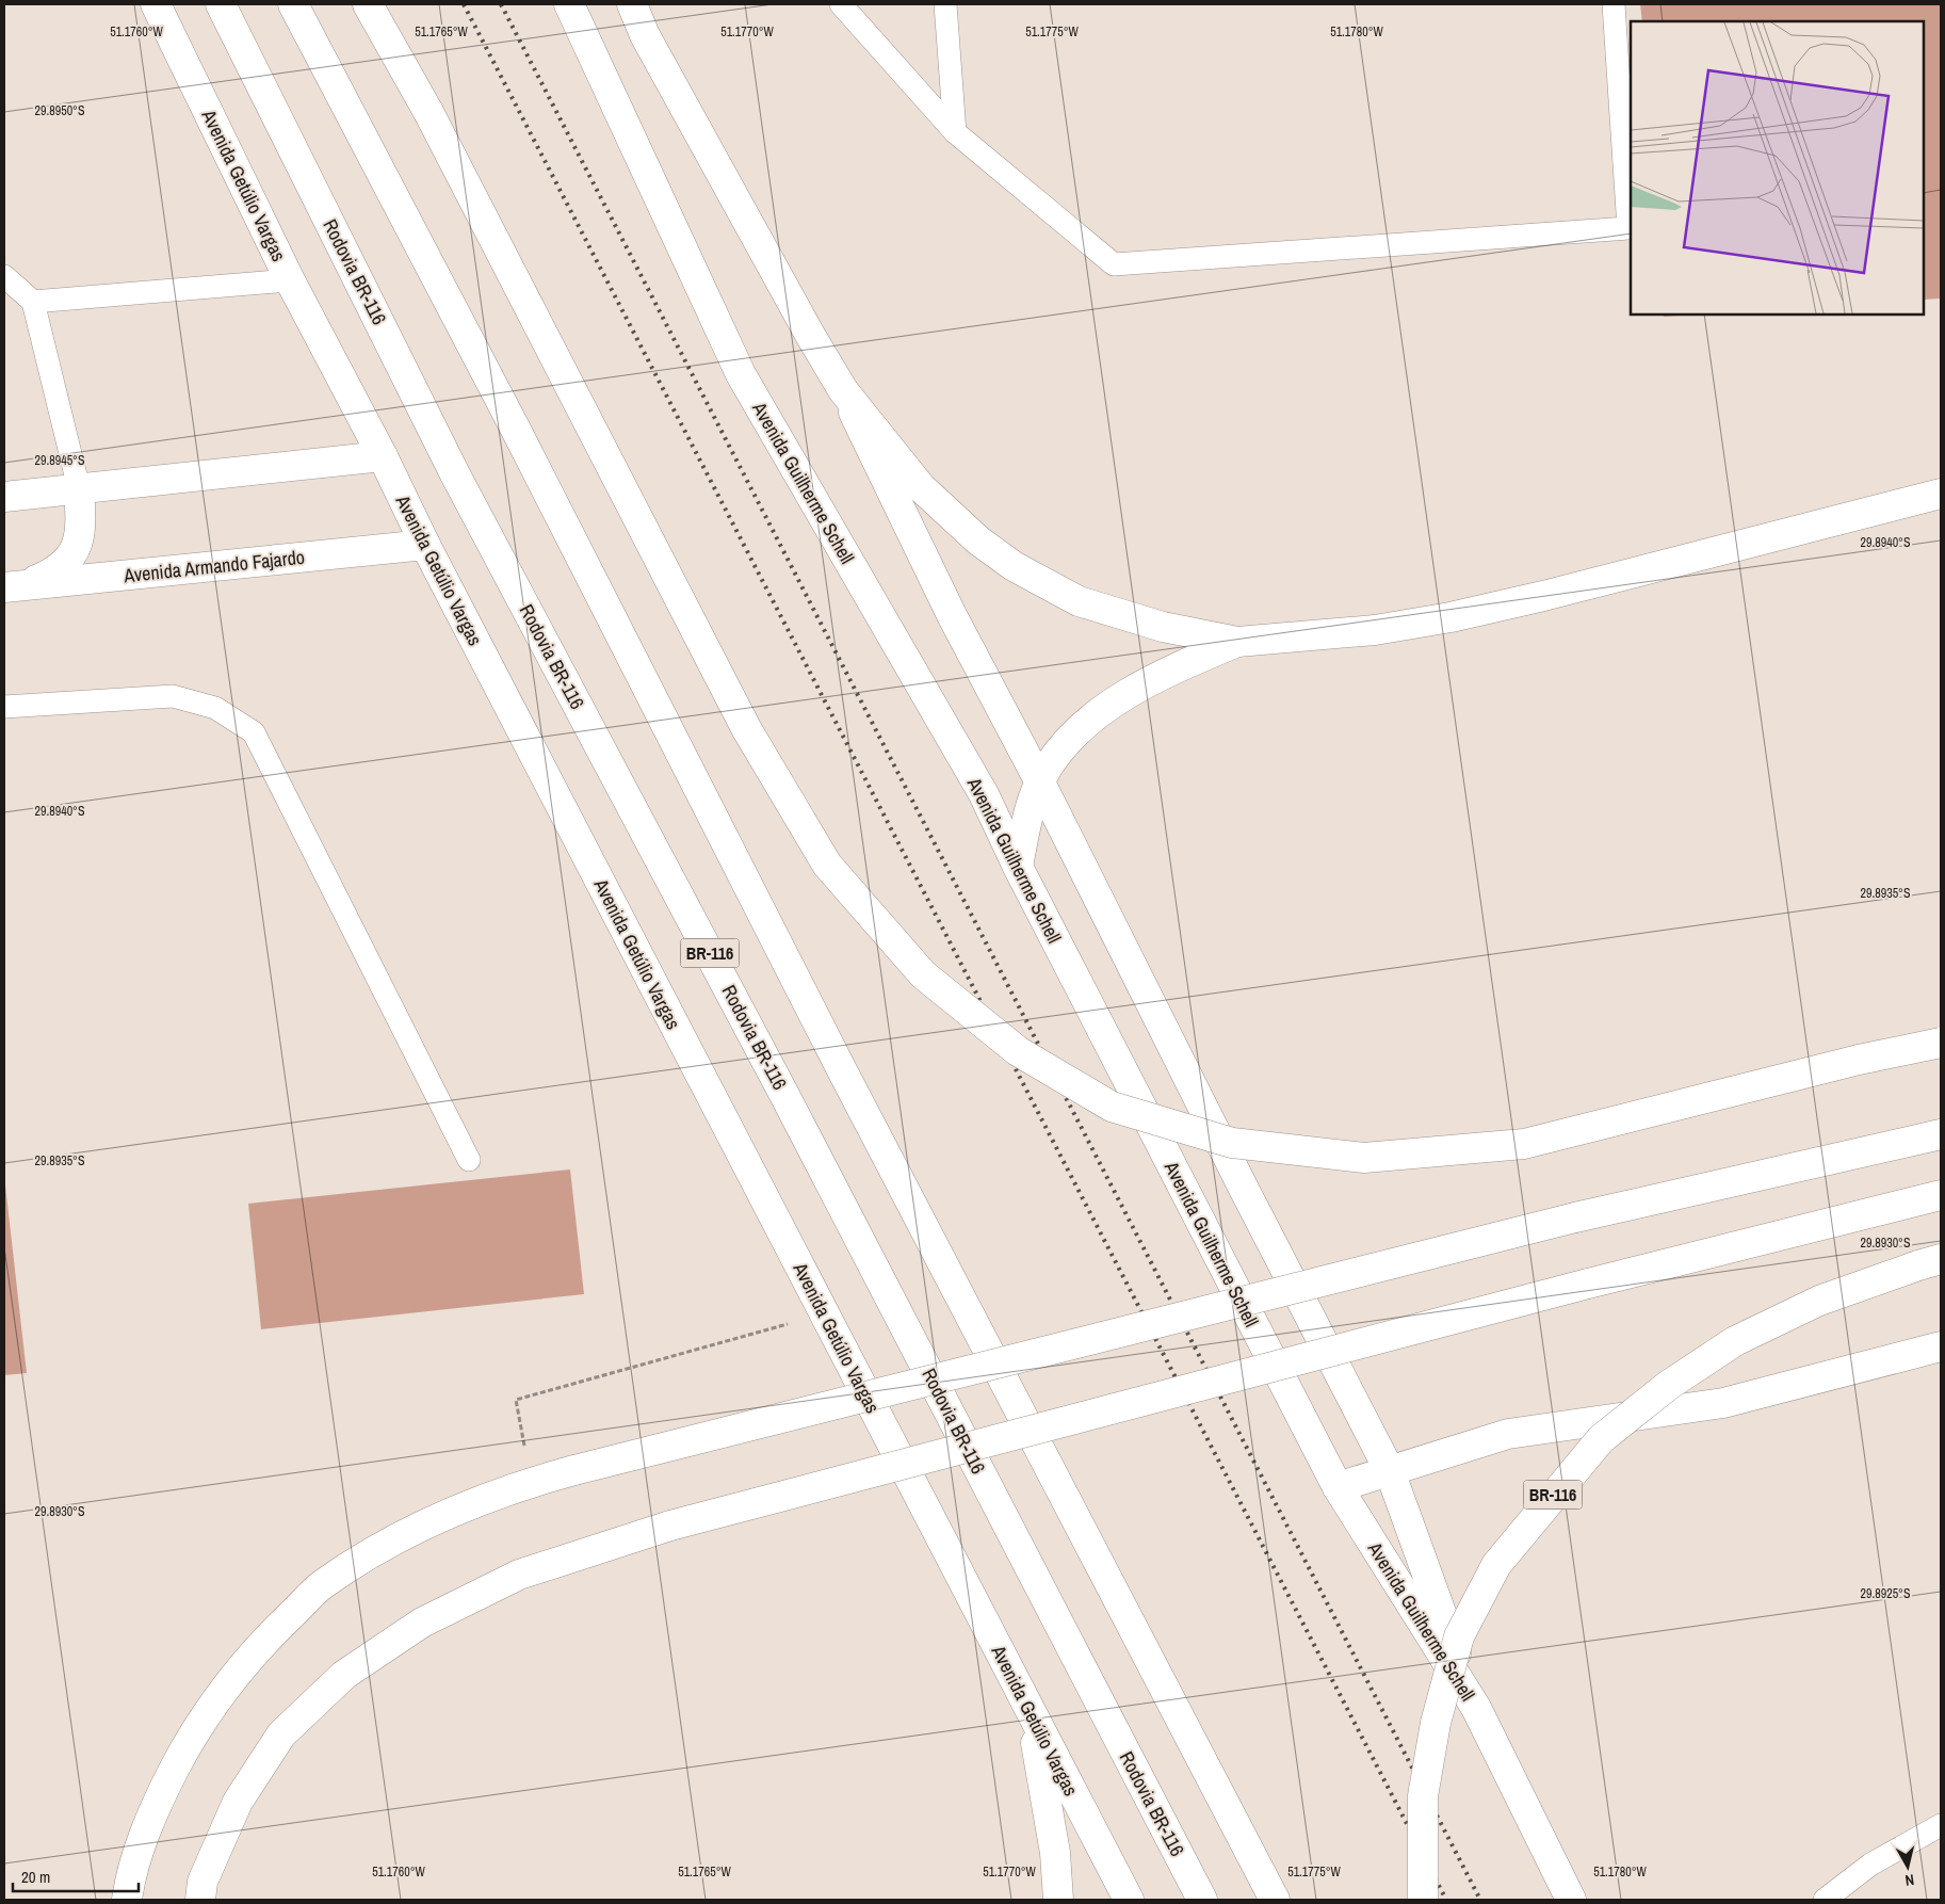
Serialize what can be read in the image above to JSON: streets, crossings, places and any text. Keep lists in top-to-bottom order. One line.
{"streets":{"main road":["Avenida Getúlio Vargas","Rodovia BR-116","Avenida Guilherme Schell","Avenida Armando Fajardo","BR-116"]},"crossings":[["Avenida Getúlio Vargas","Avenida Armando Fajardo"]],"scale_bar":"20 m","north":"bottom","coordinates":["51.1760°W","51.1765°W","51.1770°W","51.1775°W","51.1780°W","29.8950°S","29.8945°S","29.8940°S","29.8935°S","29.8930°S","29.8925°S"]}
